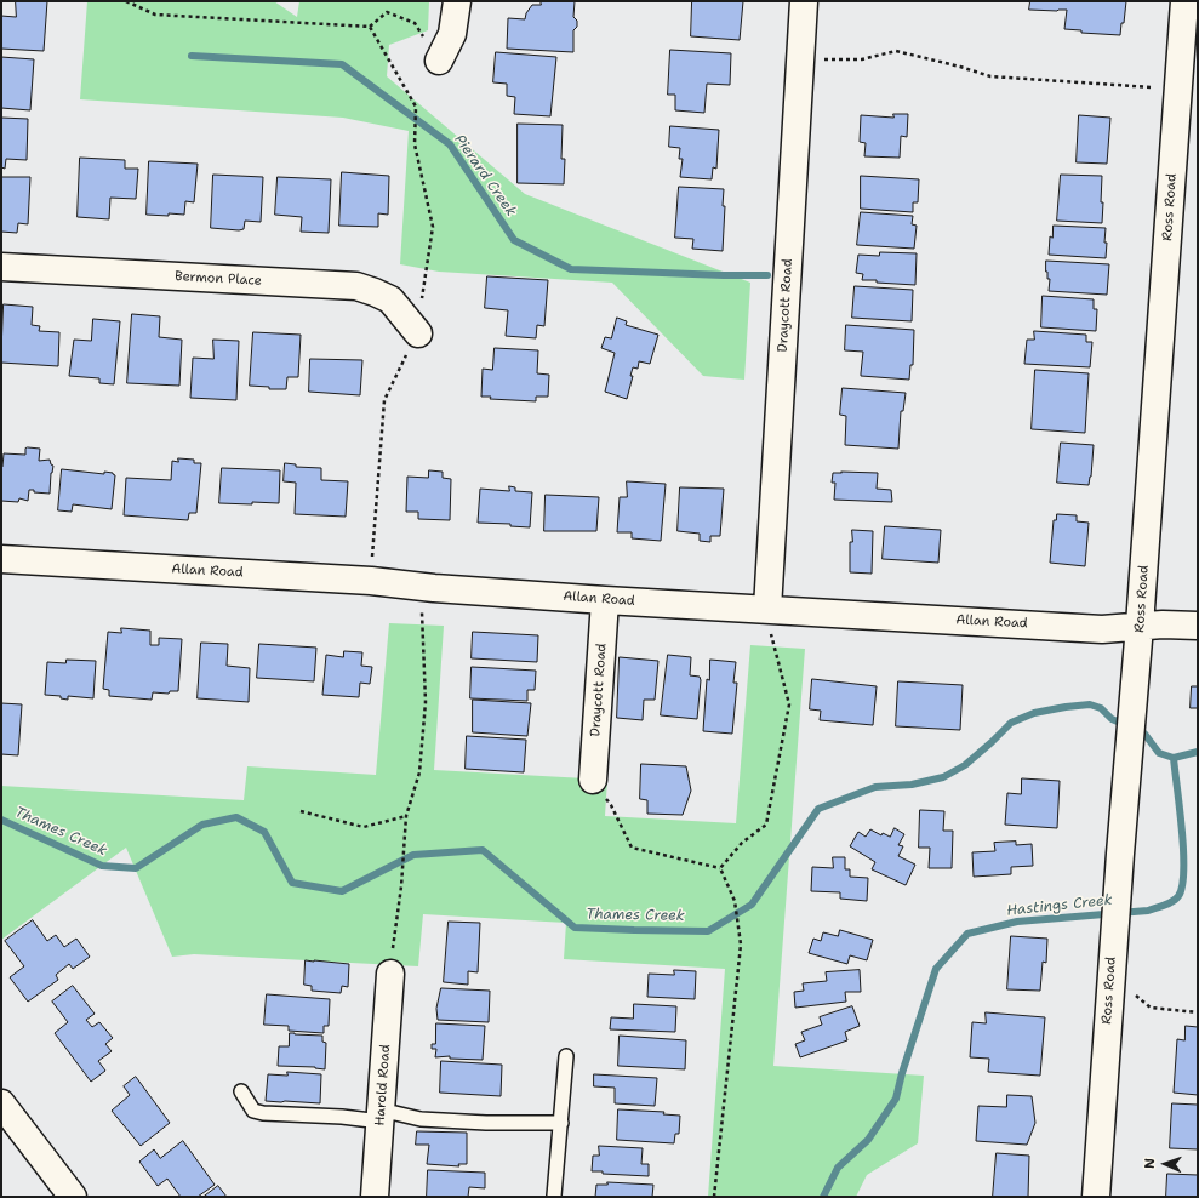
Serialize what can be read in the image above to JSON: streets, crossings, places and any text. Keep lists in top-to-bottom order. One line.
{"streets":{"street":["Ross Road","Bermon Place","Draycott Road","Allan Road","Harold Road"]},"crossings":[["Ross Road","Allan Road"],["Draycott Road","Allan Road"]],"water":["Pierard Creek","Thames Creek","Hastings Creek"],"north":"left"}
